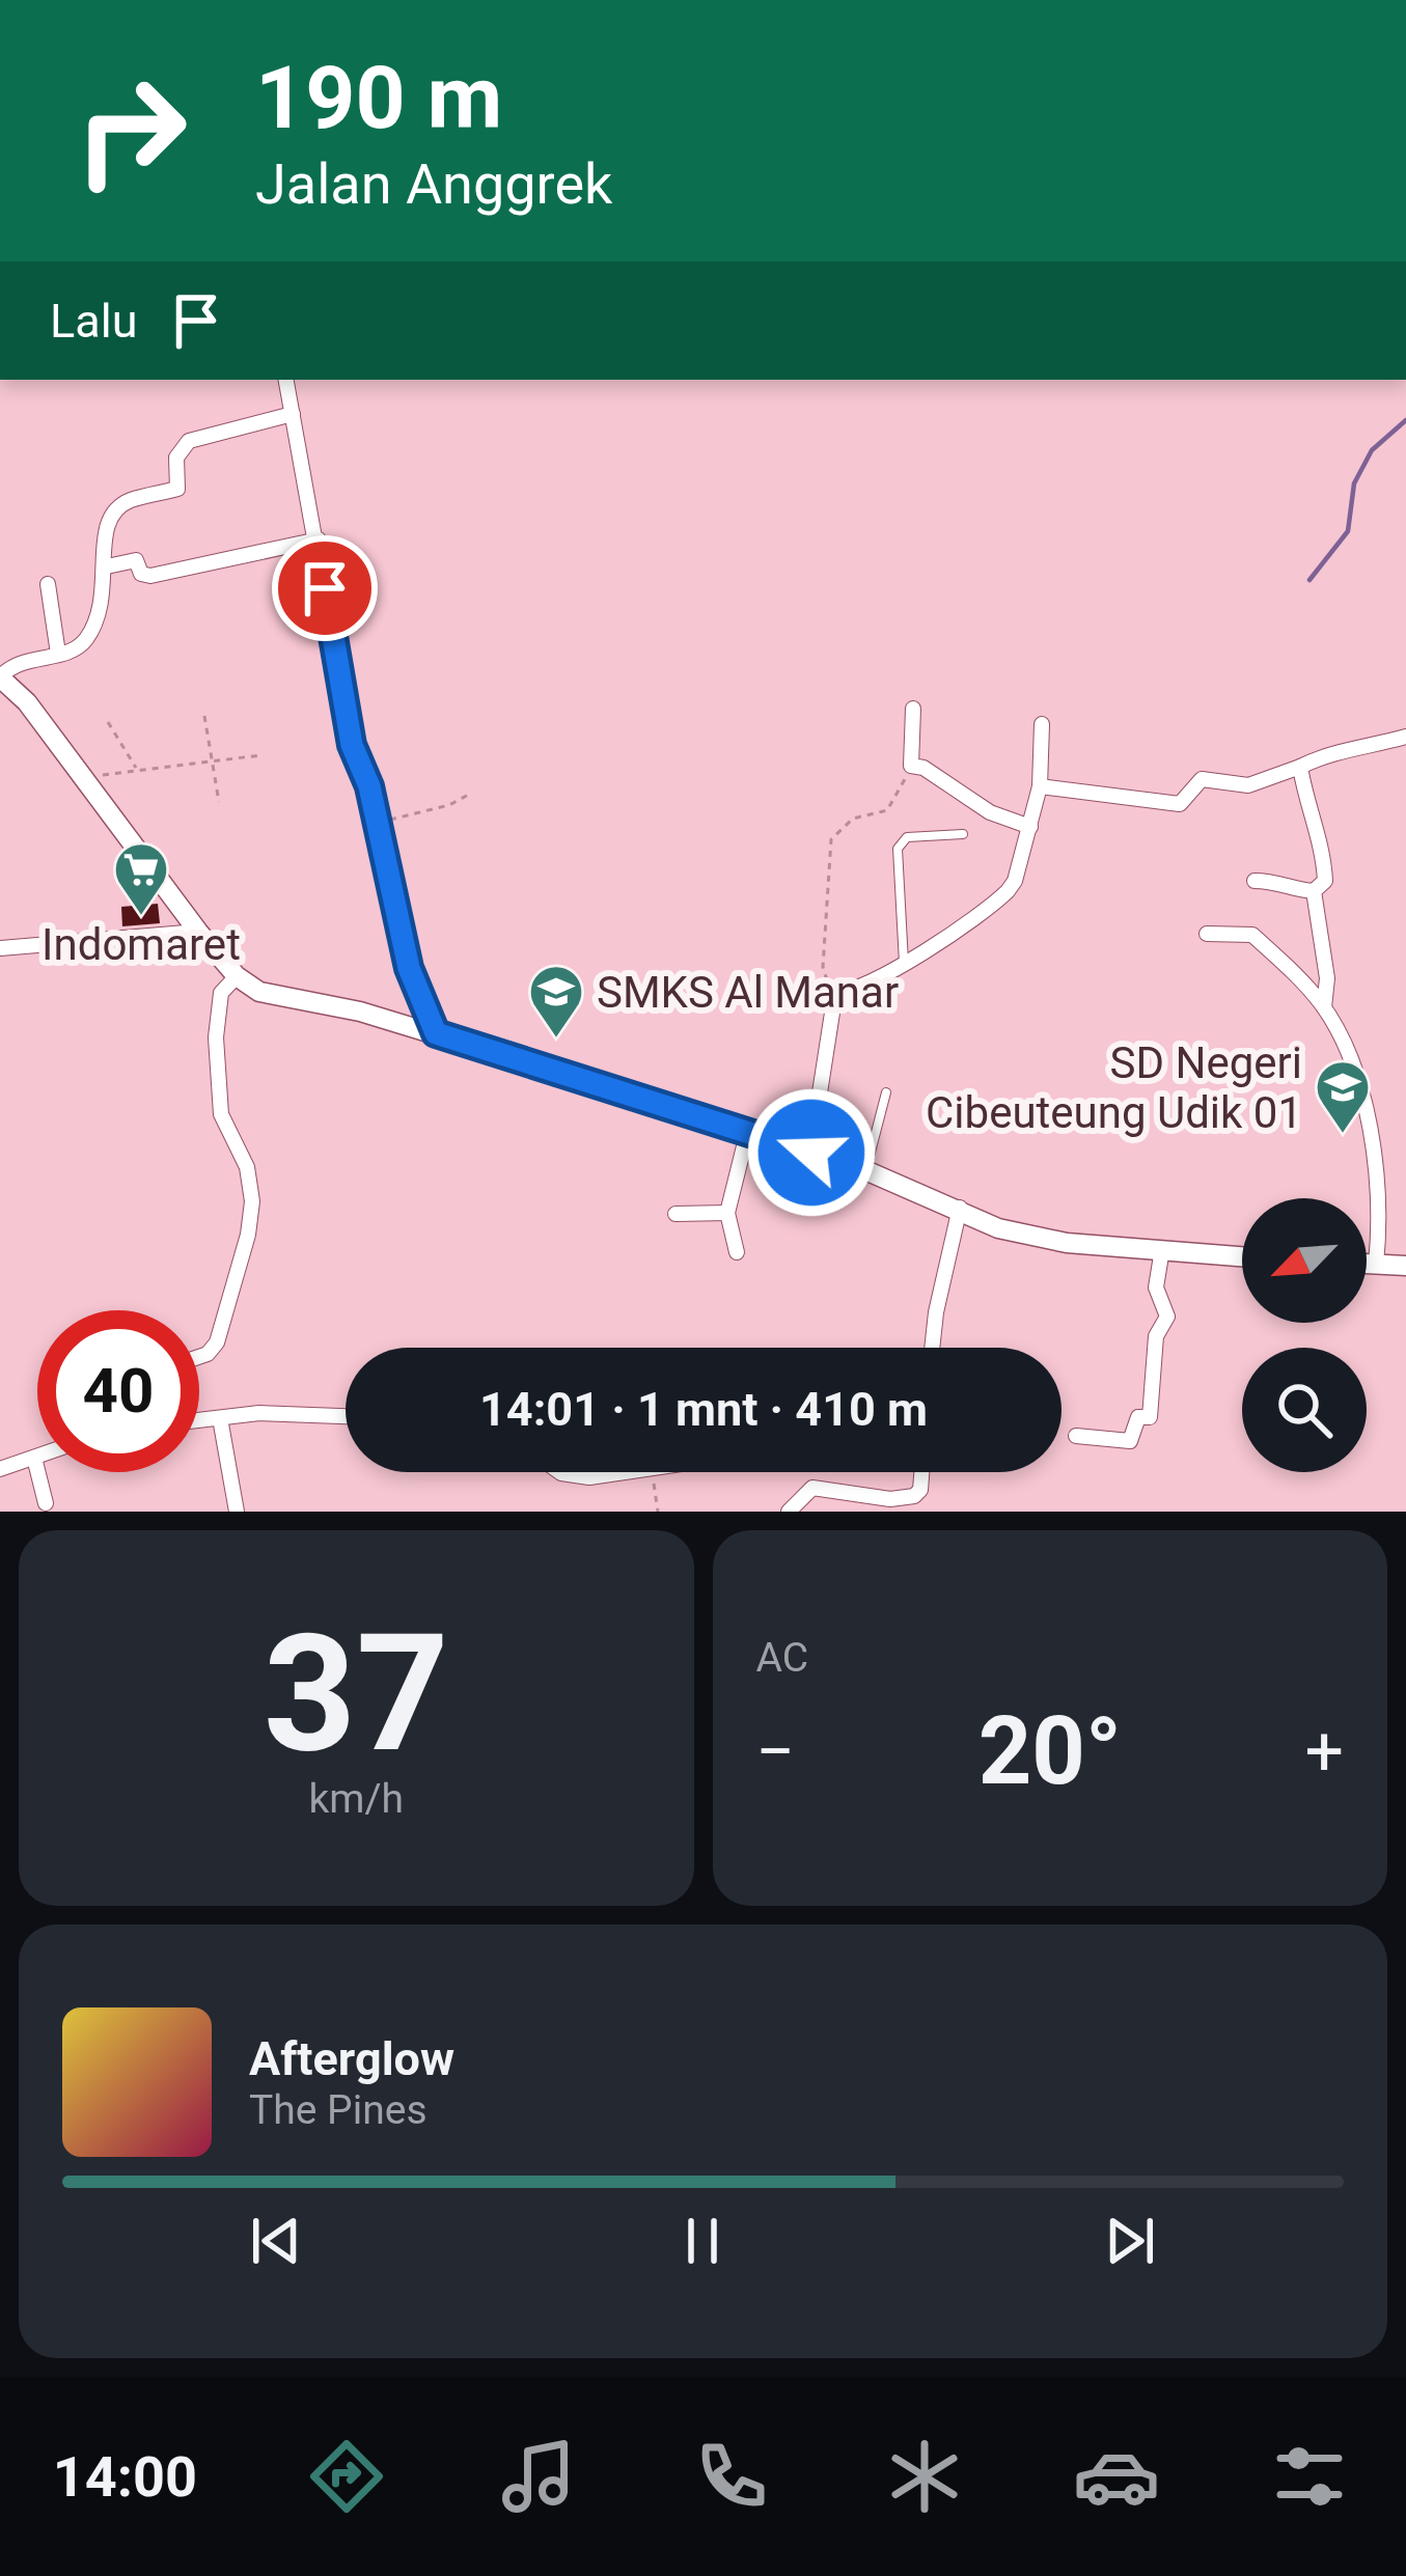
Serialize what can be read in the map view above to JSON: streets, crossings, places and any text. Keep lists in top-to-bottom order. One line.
{"places":{"supermarket":["Indomaret"],"school or university":["SMKS Al Manar","SD Negeri Cibeuteung Udik 01"]},"north":"bottom left","page":{"turn":["190 m","Jalan Anggrek"],"then":"Lalu","limit":"40","trip":"14:01 · 1 mnt · 410 m","tile":[["37","km/h"],"AC"],"heat":["−","20°","+"],"song":["Afterglow","The Pines"],"tabs":"14:00"}}
